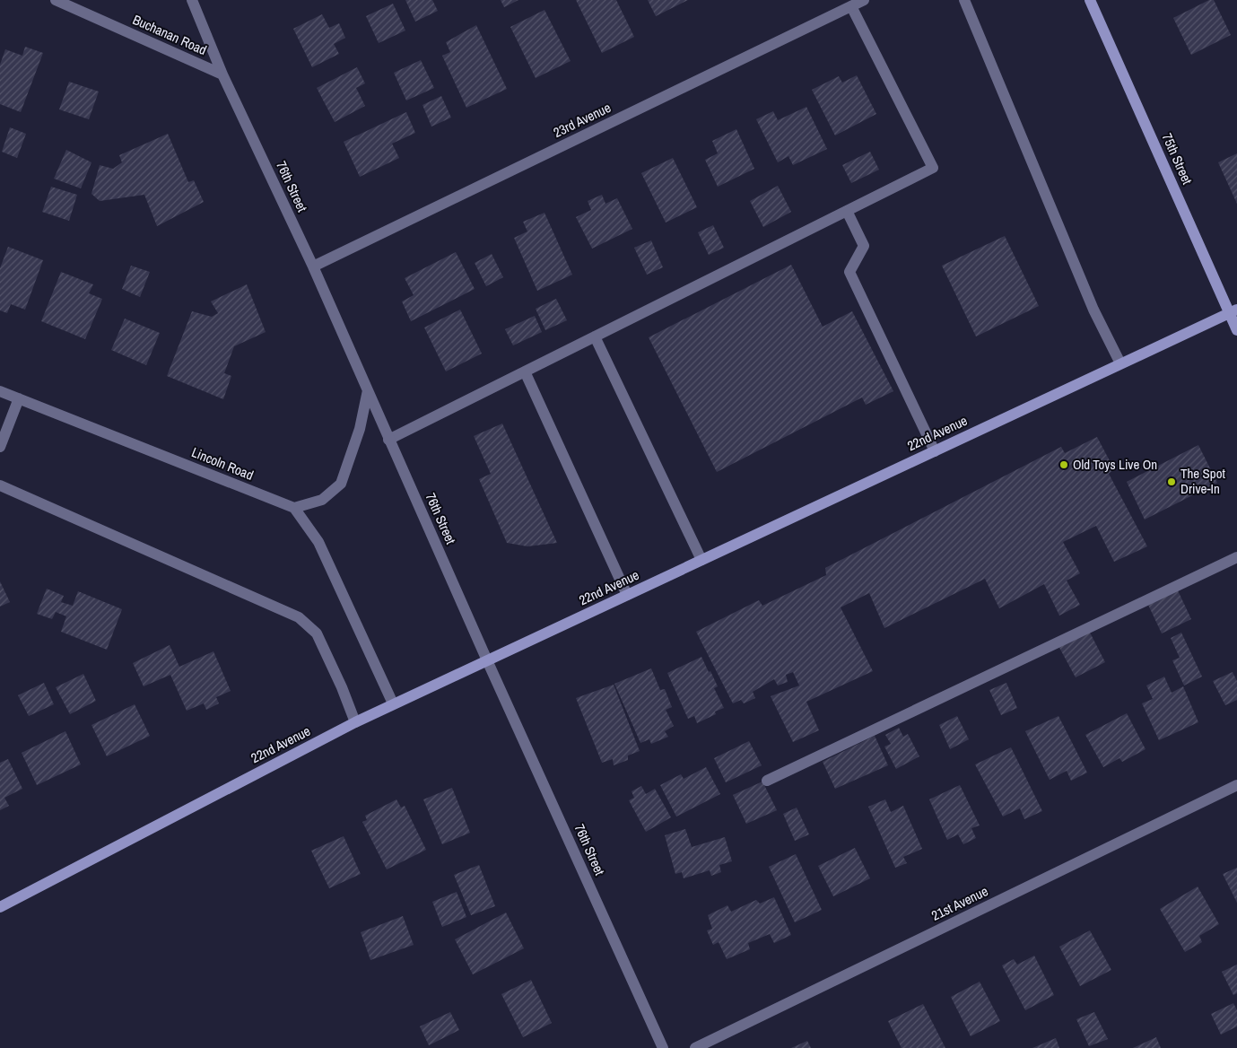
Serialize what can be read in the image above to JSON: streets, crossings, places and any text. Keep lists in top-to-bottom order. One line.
{"streets":{"street":["Buchanan Road","23rd Avenue","75th Street","76th Street","22nd Avenue","Lincoln Road","21st Avenue"]},"crossings":[["Buchanan Road","76th Street"],["23rd Avenue","76th Street"],["75th Street","22nd Avenue"],["76th Street","22nd Avenue"]],"places":["Old Toys Live On","The Spot Drive-In"]}
